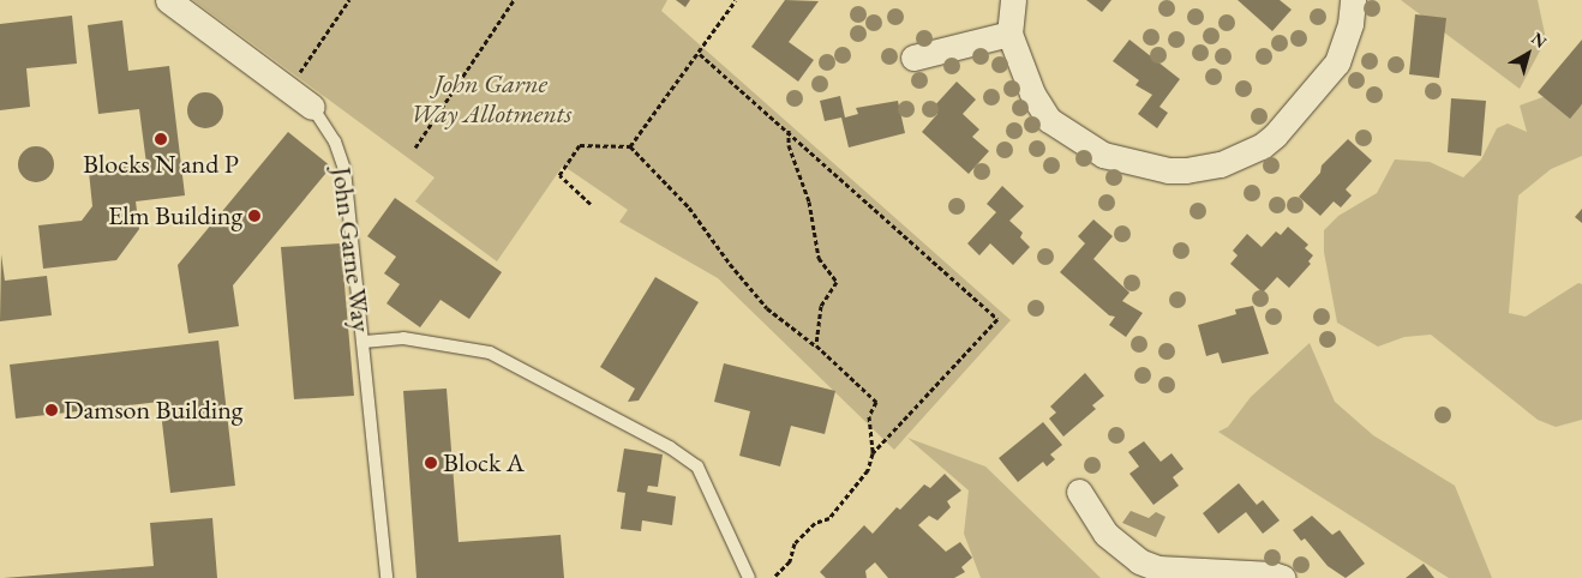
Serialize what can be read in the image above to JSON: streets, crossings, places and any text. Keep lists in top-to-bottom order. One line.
{"streets":{"street":["John Garne Way"]},"parks":["John Garne Way Allotments"],"places":["Blocks N and P","Elm Building","Damson Building","Block A"],"north":"top right"}
